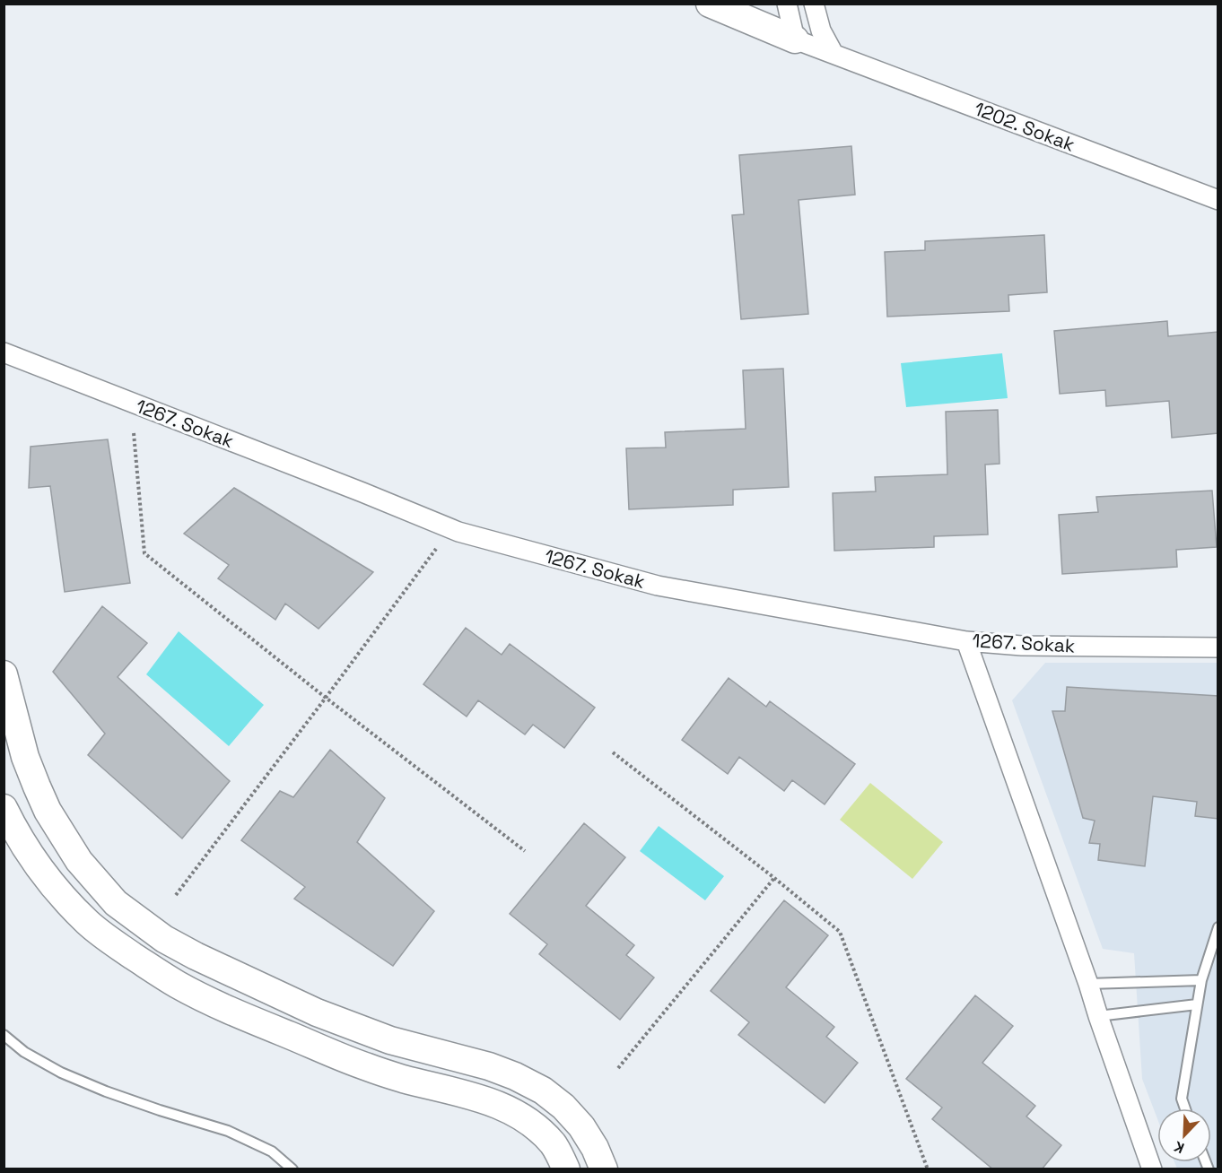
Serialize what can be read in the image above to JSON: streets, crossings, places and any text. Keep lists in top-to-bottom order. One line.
{"streets":{"street":["1202. Sokak","1267. Sokak"]},"north":"bottom left"}
